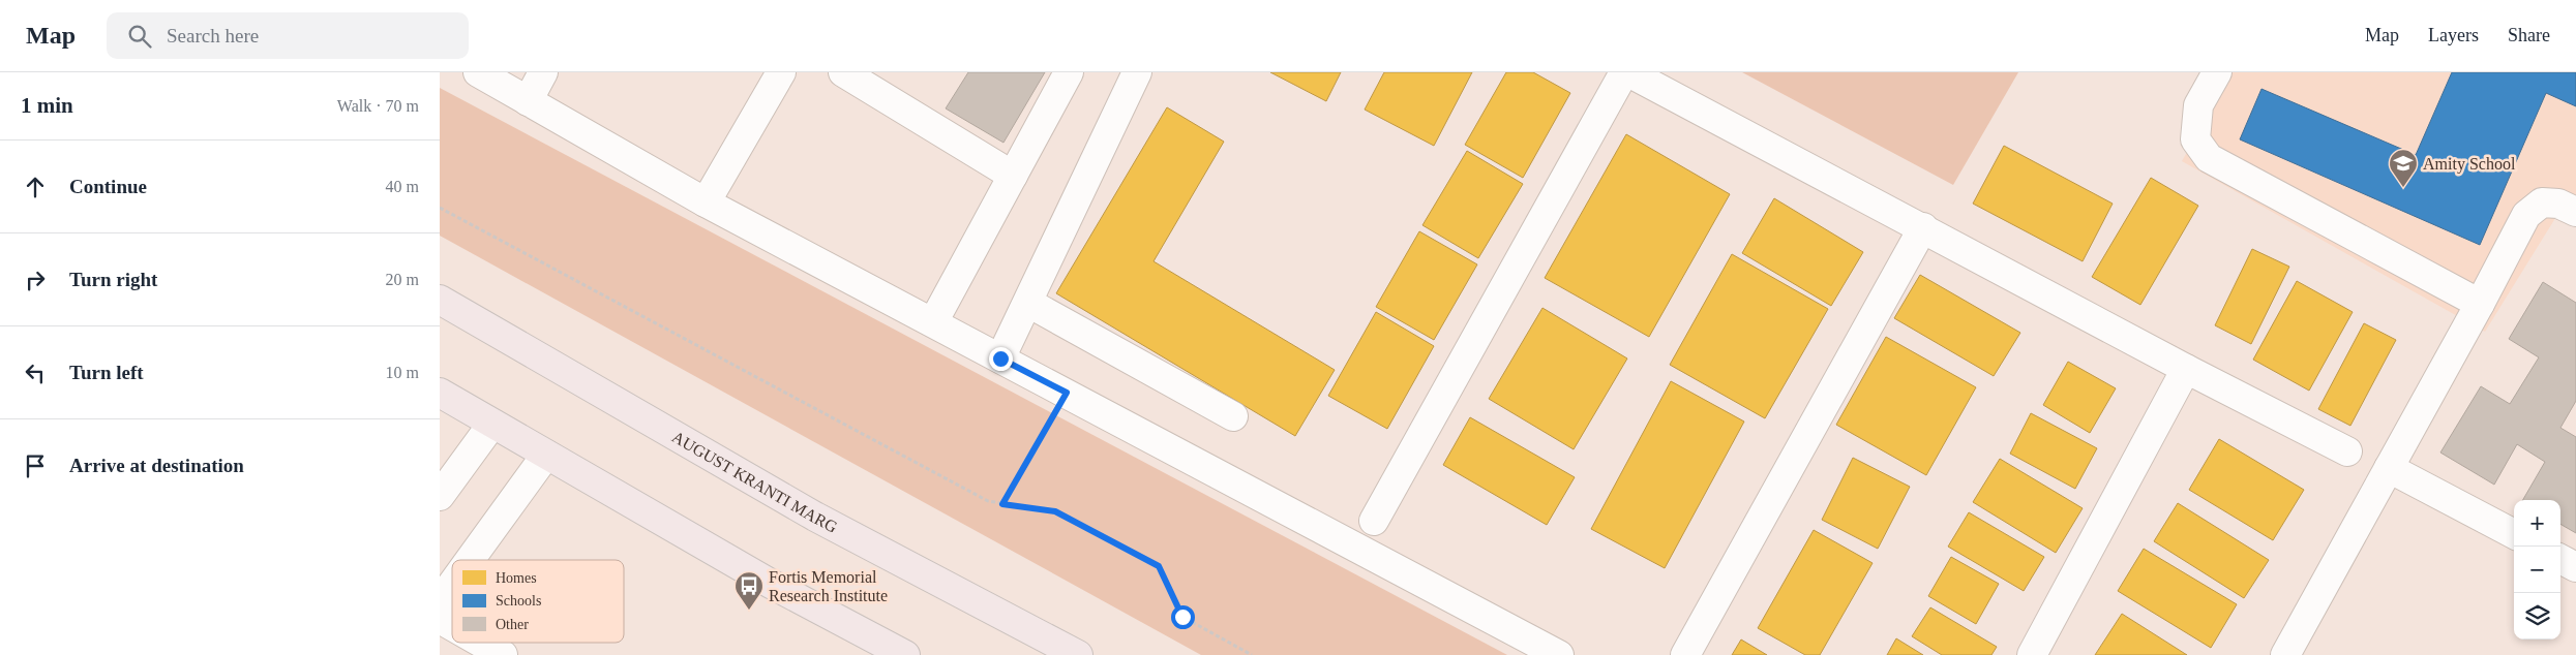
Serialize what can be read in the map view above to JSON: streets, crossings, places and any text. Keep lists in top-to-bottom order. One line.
{"streets":{"main road":["AUGUST KRANTI MARG"]},"places":{"school or university":["Amity School"],"bus stop":["Fortis Memorial Research Institute"]},"legend":["Homes","Schools","Other"],"page":{"header":"Map","search":"Search here","nav":["Map","Layers","Share"],"heading":["1 min","Walk · 70 m"],"list":[["Continue","40 m"],["Turn right","20 m"],["Turn left","10 m"],"Arrive at destination"],"map_buttons":["+","−"]}}
